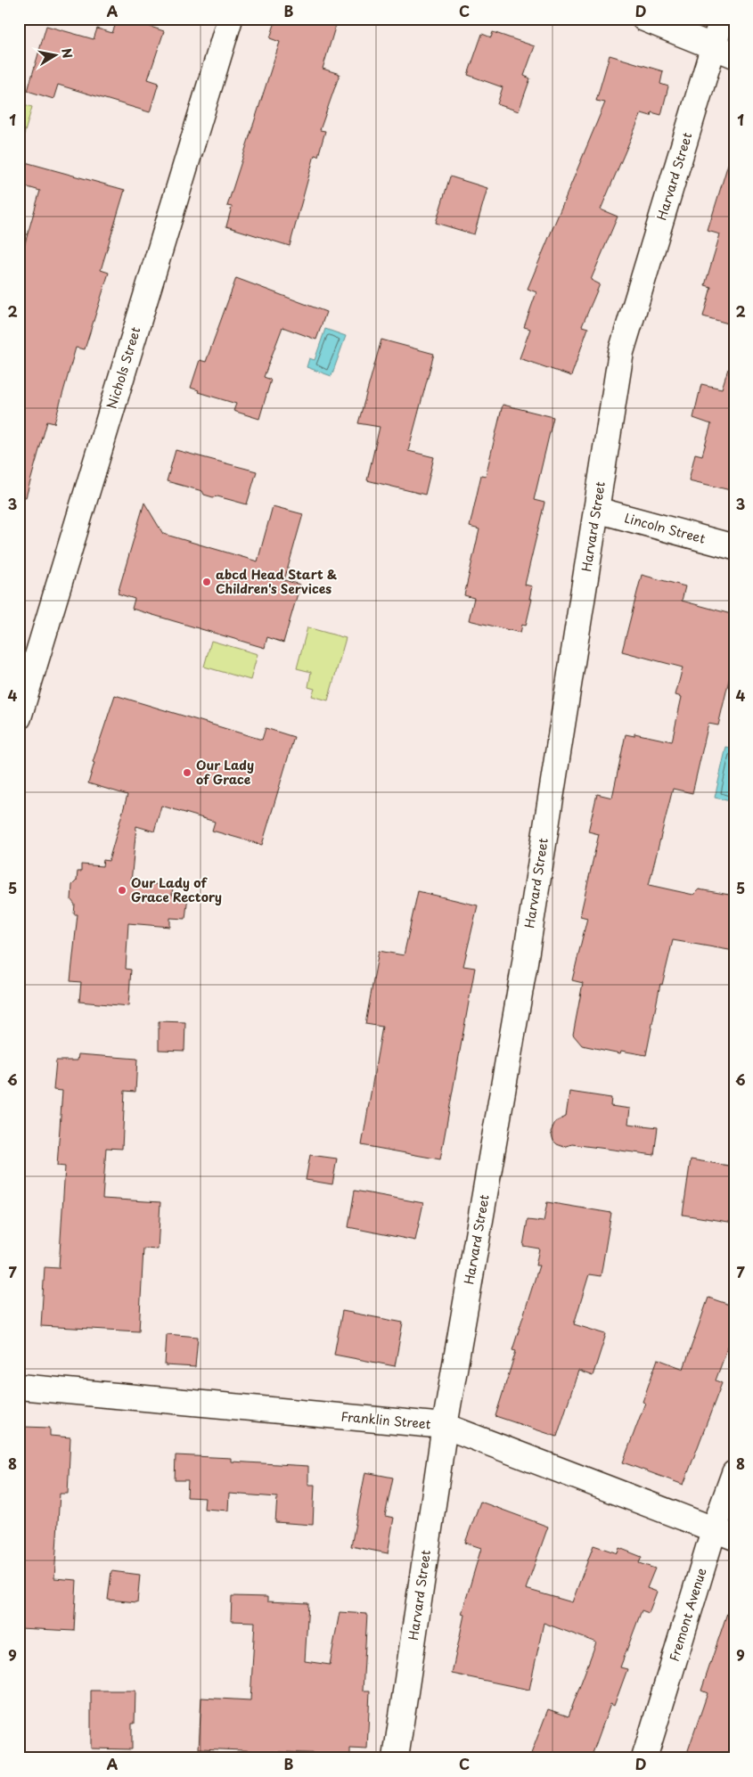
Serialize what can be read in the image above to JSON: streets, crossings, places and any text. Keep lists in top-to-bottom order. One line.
{"streets":{"street":["Harvard Street","Nichols Street","Lincoln Street","Franklin Street","Fremont Avenue"]},"crossings":[["Harvard Street","Lincoln Street"],["Harvard Street","Franklin Street"],["Franklin Street","Fremont Avenue"]],"places":["abcd Head Start & Children's Services","Our Lady of Grace","Our Lady of Grace Rectory"],"north":"right","grid":{"columns":["A","B","C","D"],"rows":["1","2","3","4","5","6","7","8","9"]}}
